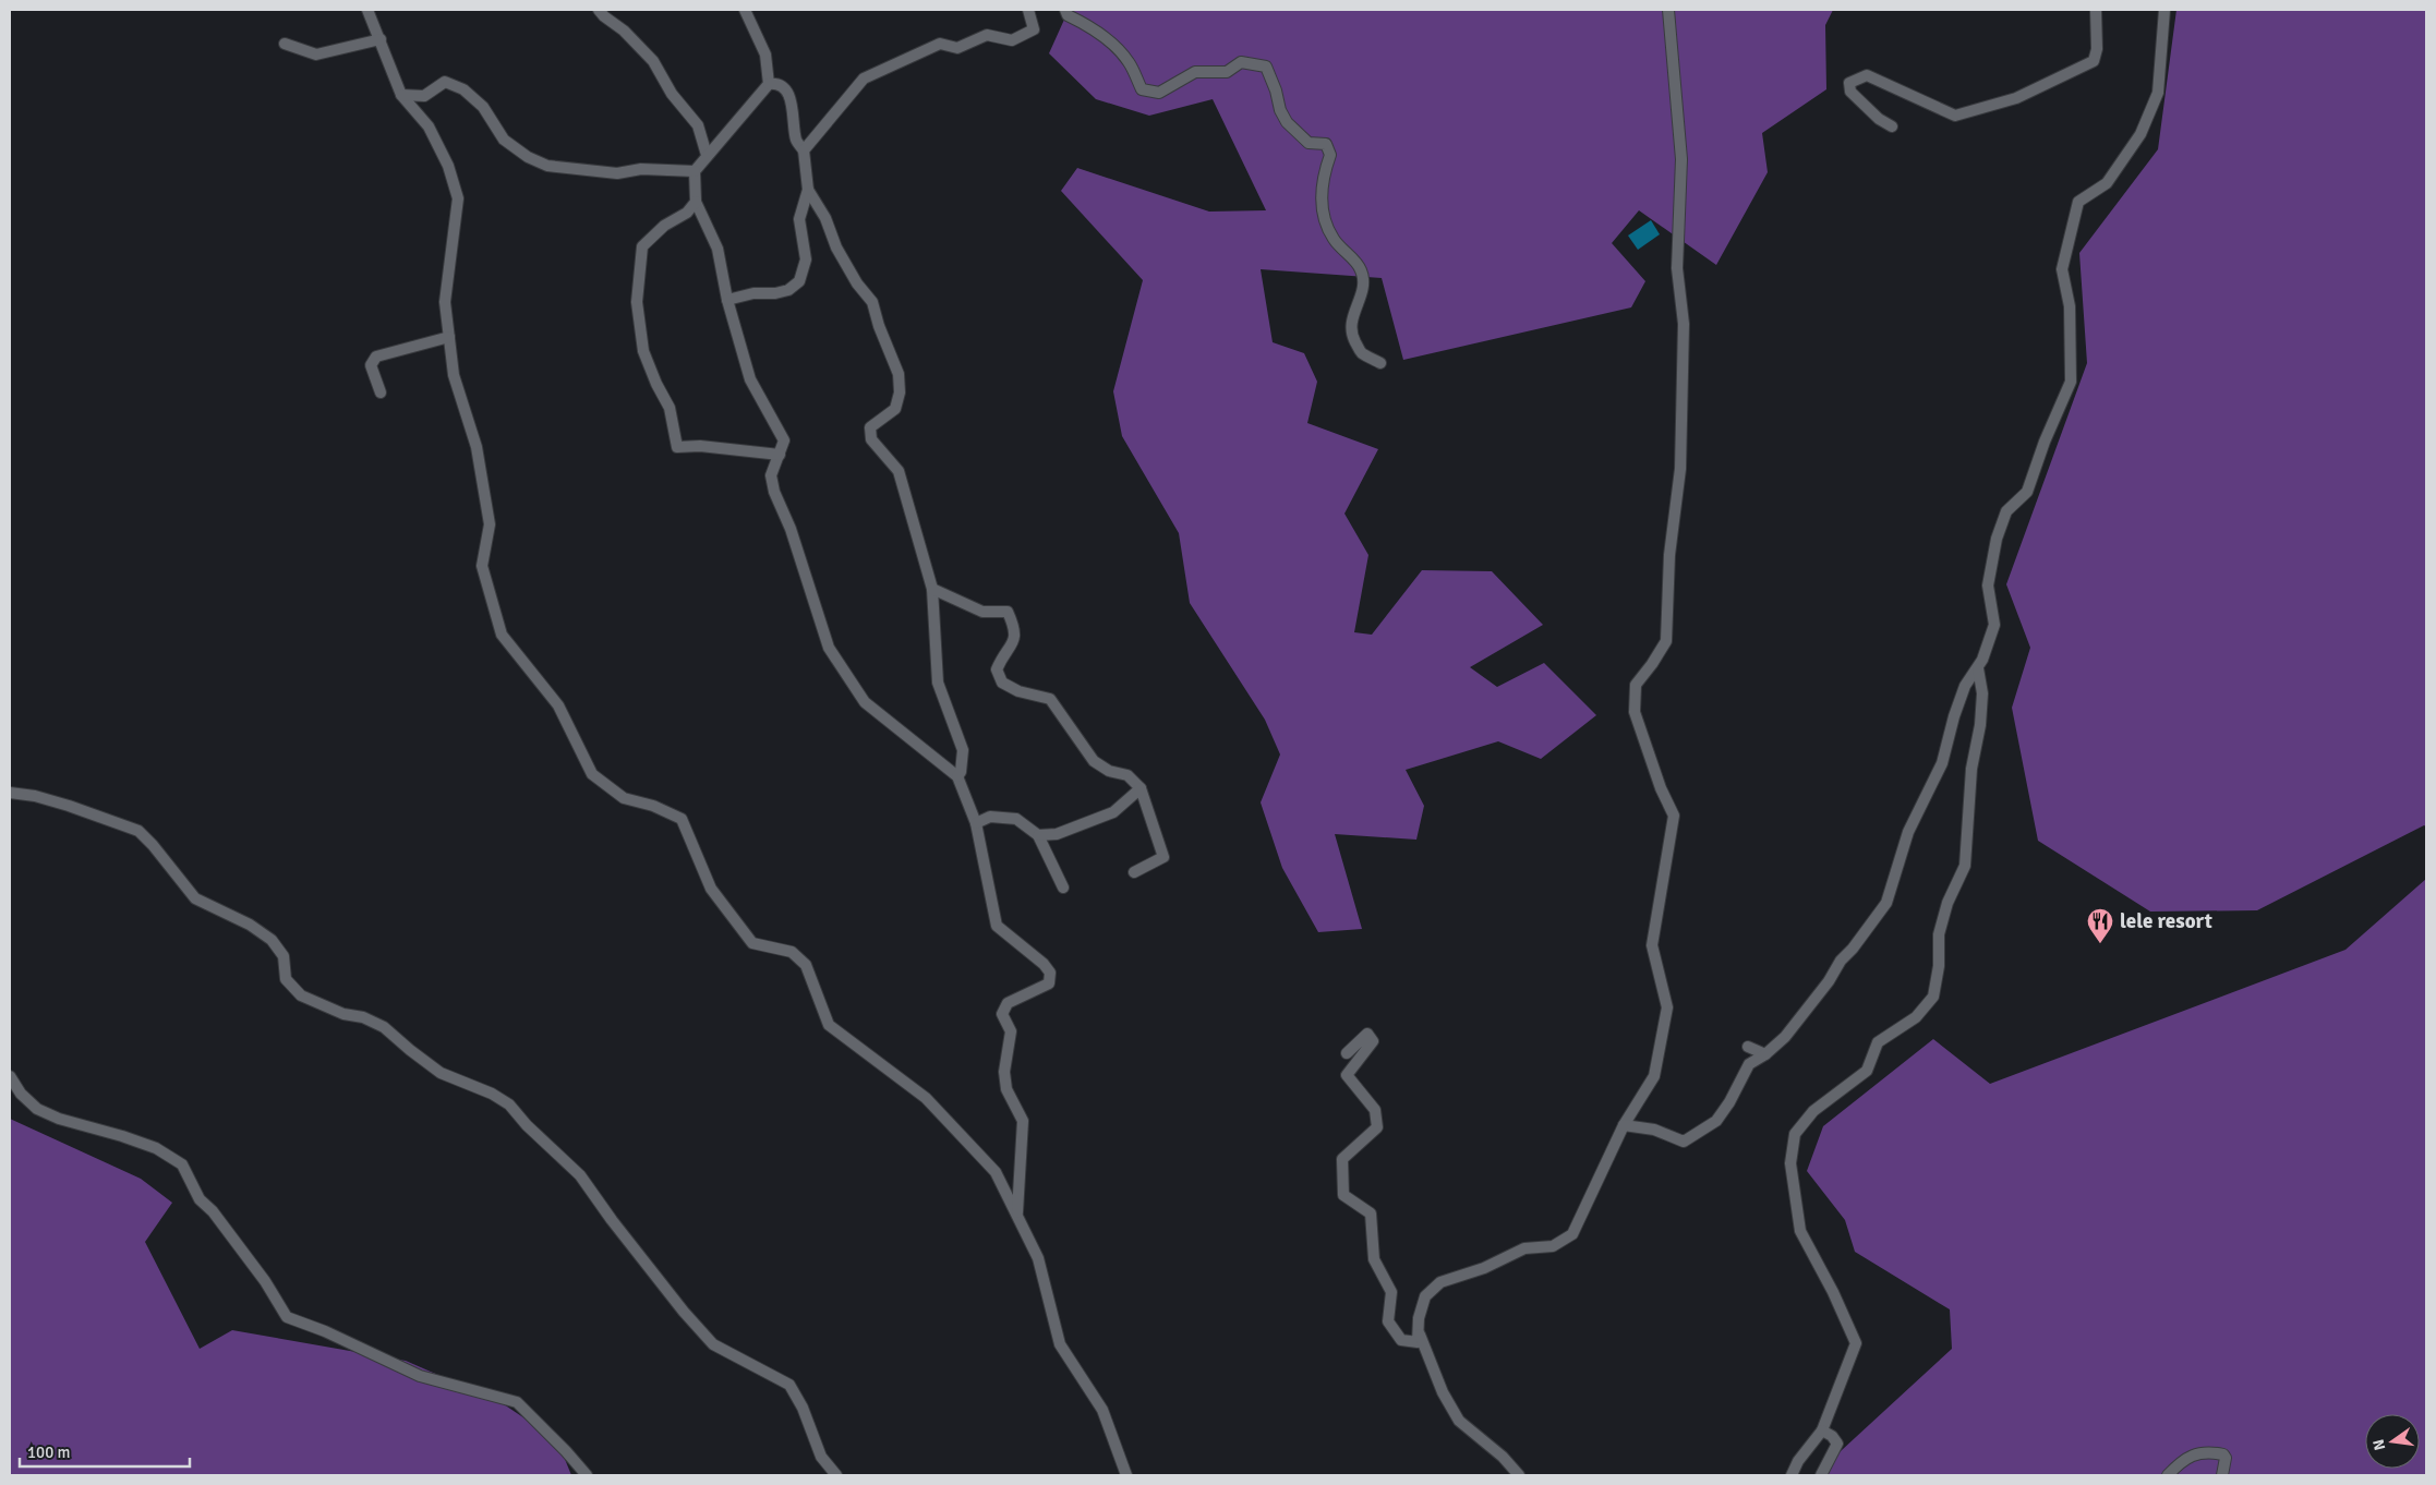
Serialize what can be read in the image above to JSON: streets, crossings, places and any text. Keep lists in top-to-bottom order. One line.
{"places":{"restaurant":["lele resort"]},"scale_bar":"100 m","north":"left"}
